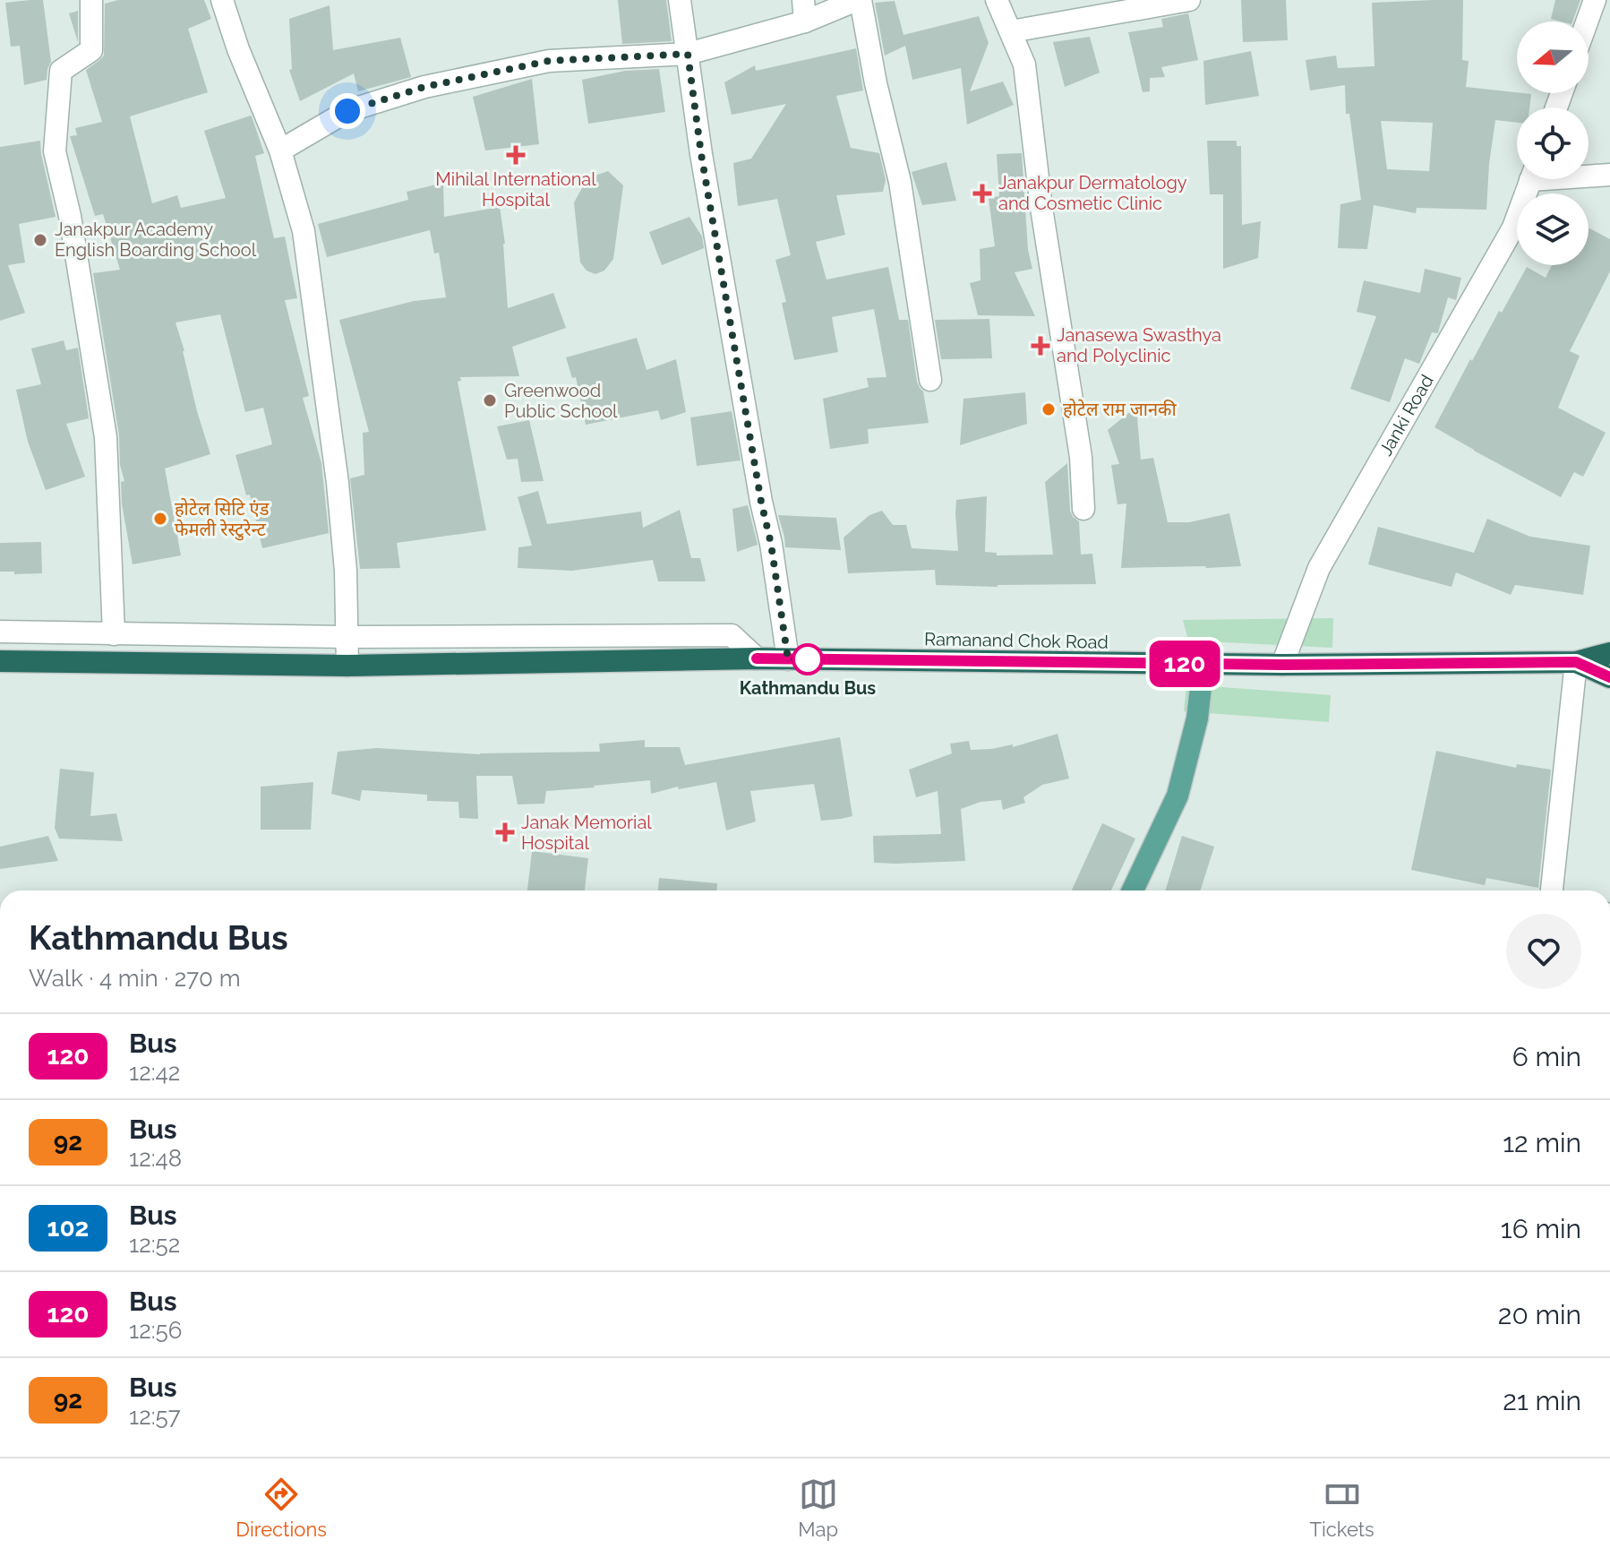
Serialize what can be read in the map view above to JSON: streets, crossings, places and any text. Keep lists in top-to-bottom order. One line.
{"streets":{"highway":["Ramanand Chok Road"],"street":["Janki Road"]},"crossings":[["Janki Road","Ramanand Chok Road"]],"places":{"health":["Mihilal International Hospital","Janakpur Dermatology and Cosmetic Clinic","Janasewa Swasthya and Polyclinic","Janak Memorial Hospital"],"other":["Janakpur Academy English Boarding School","Greenwood Public School","होटेल राम जानकी","होटेल सिटि एंड फेमली रेस्टुरेन्ट","Kathmandu Bus"]},"lines":["bus line 120"],"north":"left","page":{"on_map":"120","heading":["Kathmandu Bus","Walk · 4 min · 270 m"],"list":[{"mark":"120","name":"Bus","note":"12:42","value":"6 min"},{"mark":"92","name":"Bus","note":"12:48","value":"12 min"},{"mark":"102","name":"Bus","note":"12:52","value":"16 min"},{"mark":"120","name":"Bus","note":"12:56","value":"20 min"},{"mark":"92","name":"Bus","note":"12:57","value":"21 min"}],"tabs":["Directions","Map","Tickets"]}}
